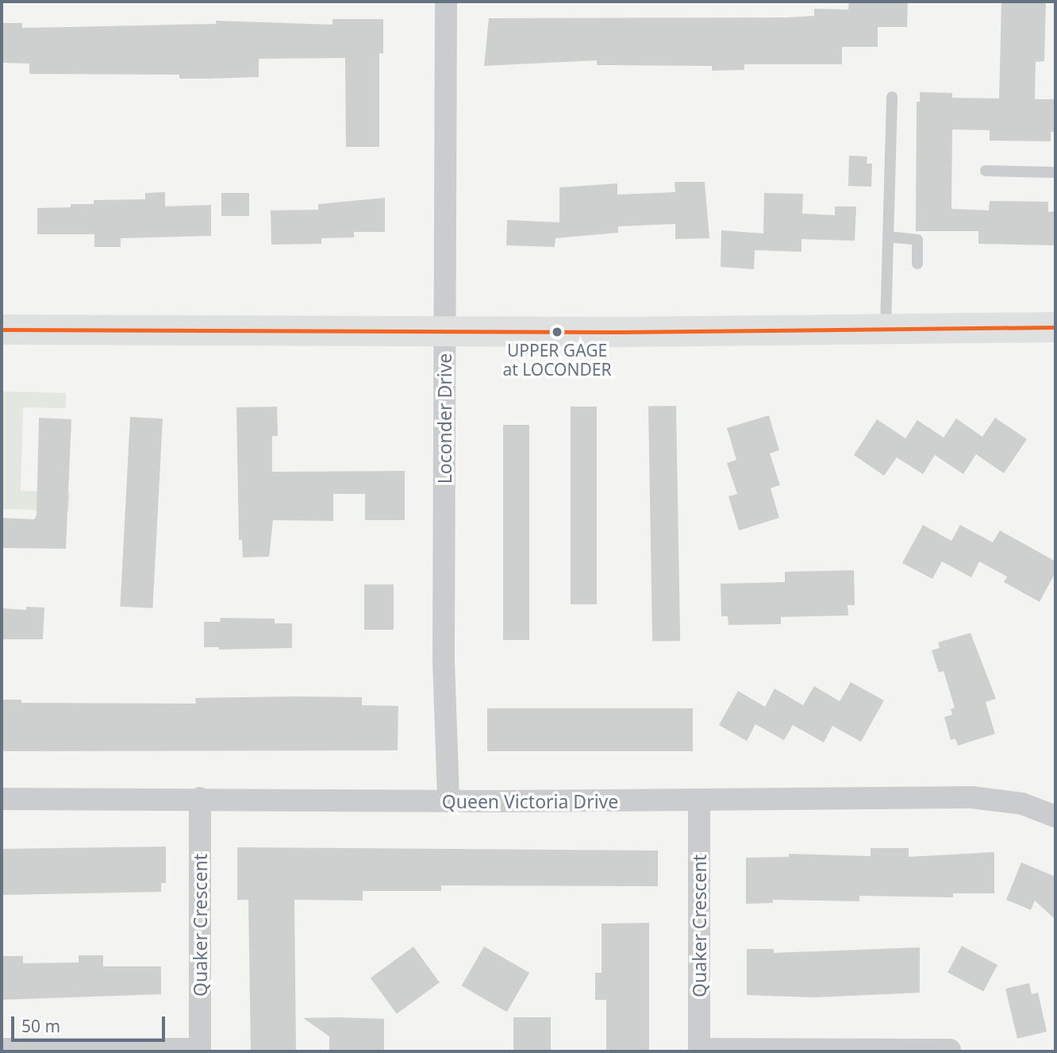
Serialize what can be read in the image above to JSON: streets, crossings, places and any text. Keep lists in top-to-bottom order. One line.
{"streets":{"street":["Loconder Drive","Queen Victoria Drive","Quaker Crescent"]},"crossings":[["Loconder Drive","Queen Victoria Drive"],["Queen Victoria Drive","Quaker Crescent"]],"places":["UPPER GAGE at LOCONDER"],"scale_bar":"50 m"}
